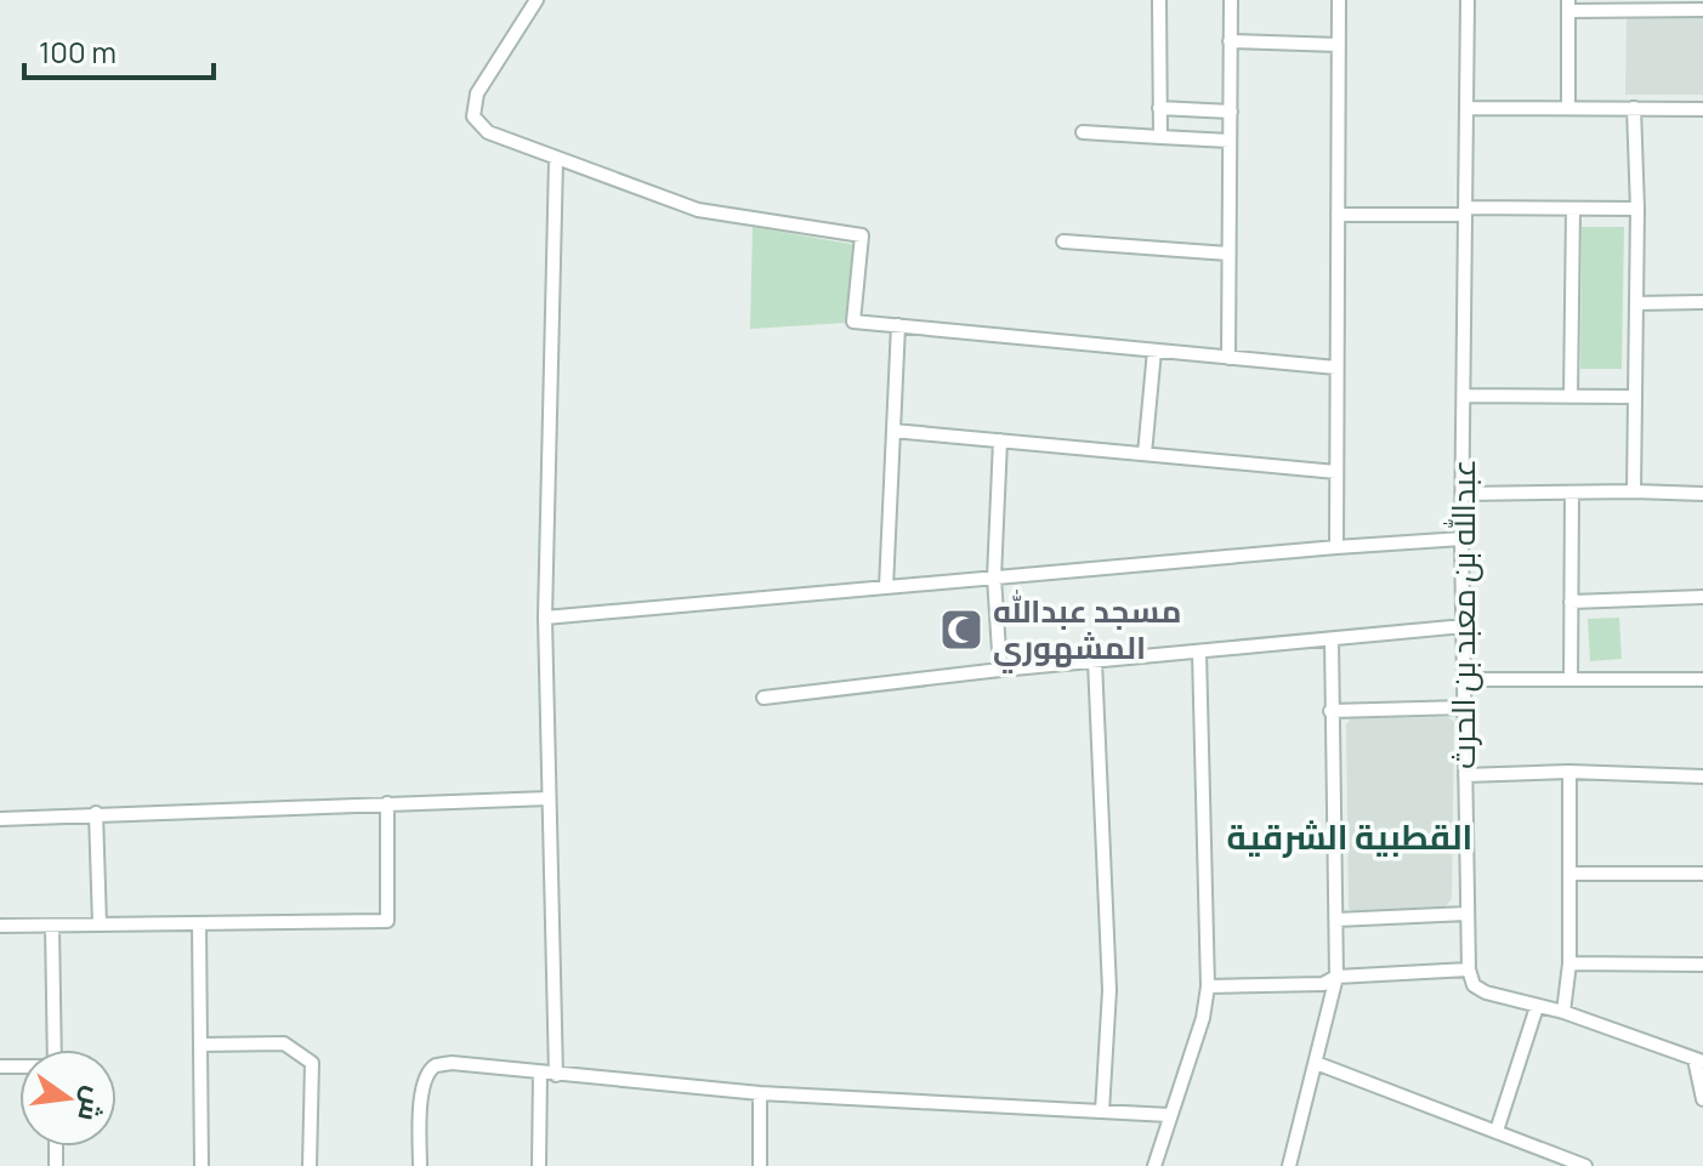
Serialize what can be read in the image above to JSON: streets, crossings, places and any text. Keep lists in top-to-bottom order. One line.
{"streets":{"street":["عبدالله بن معبد بن الحرث"]},"districts":["القطبية الشرقية"],"places":{"mosque":["مسجد عبدالله المشهوري"]},"scale_bar":"100 m","north":"right"}
